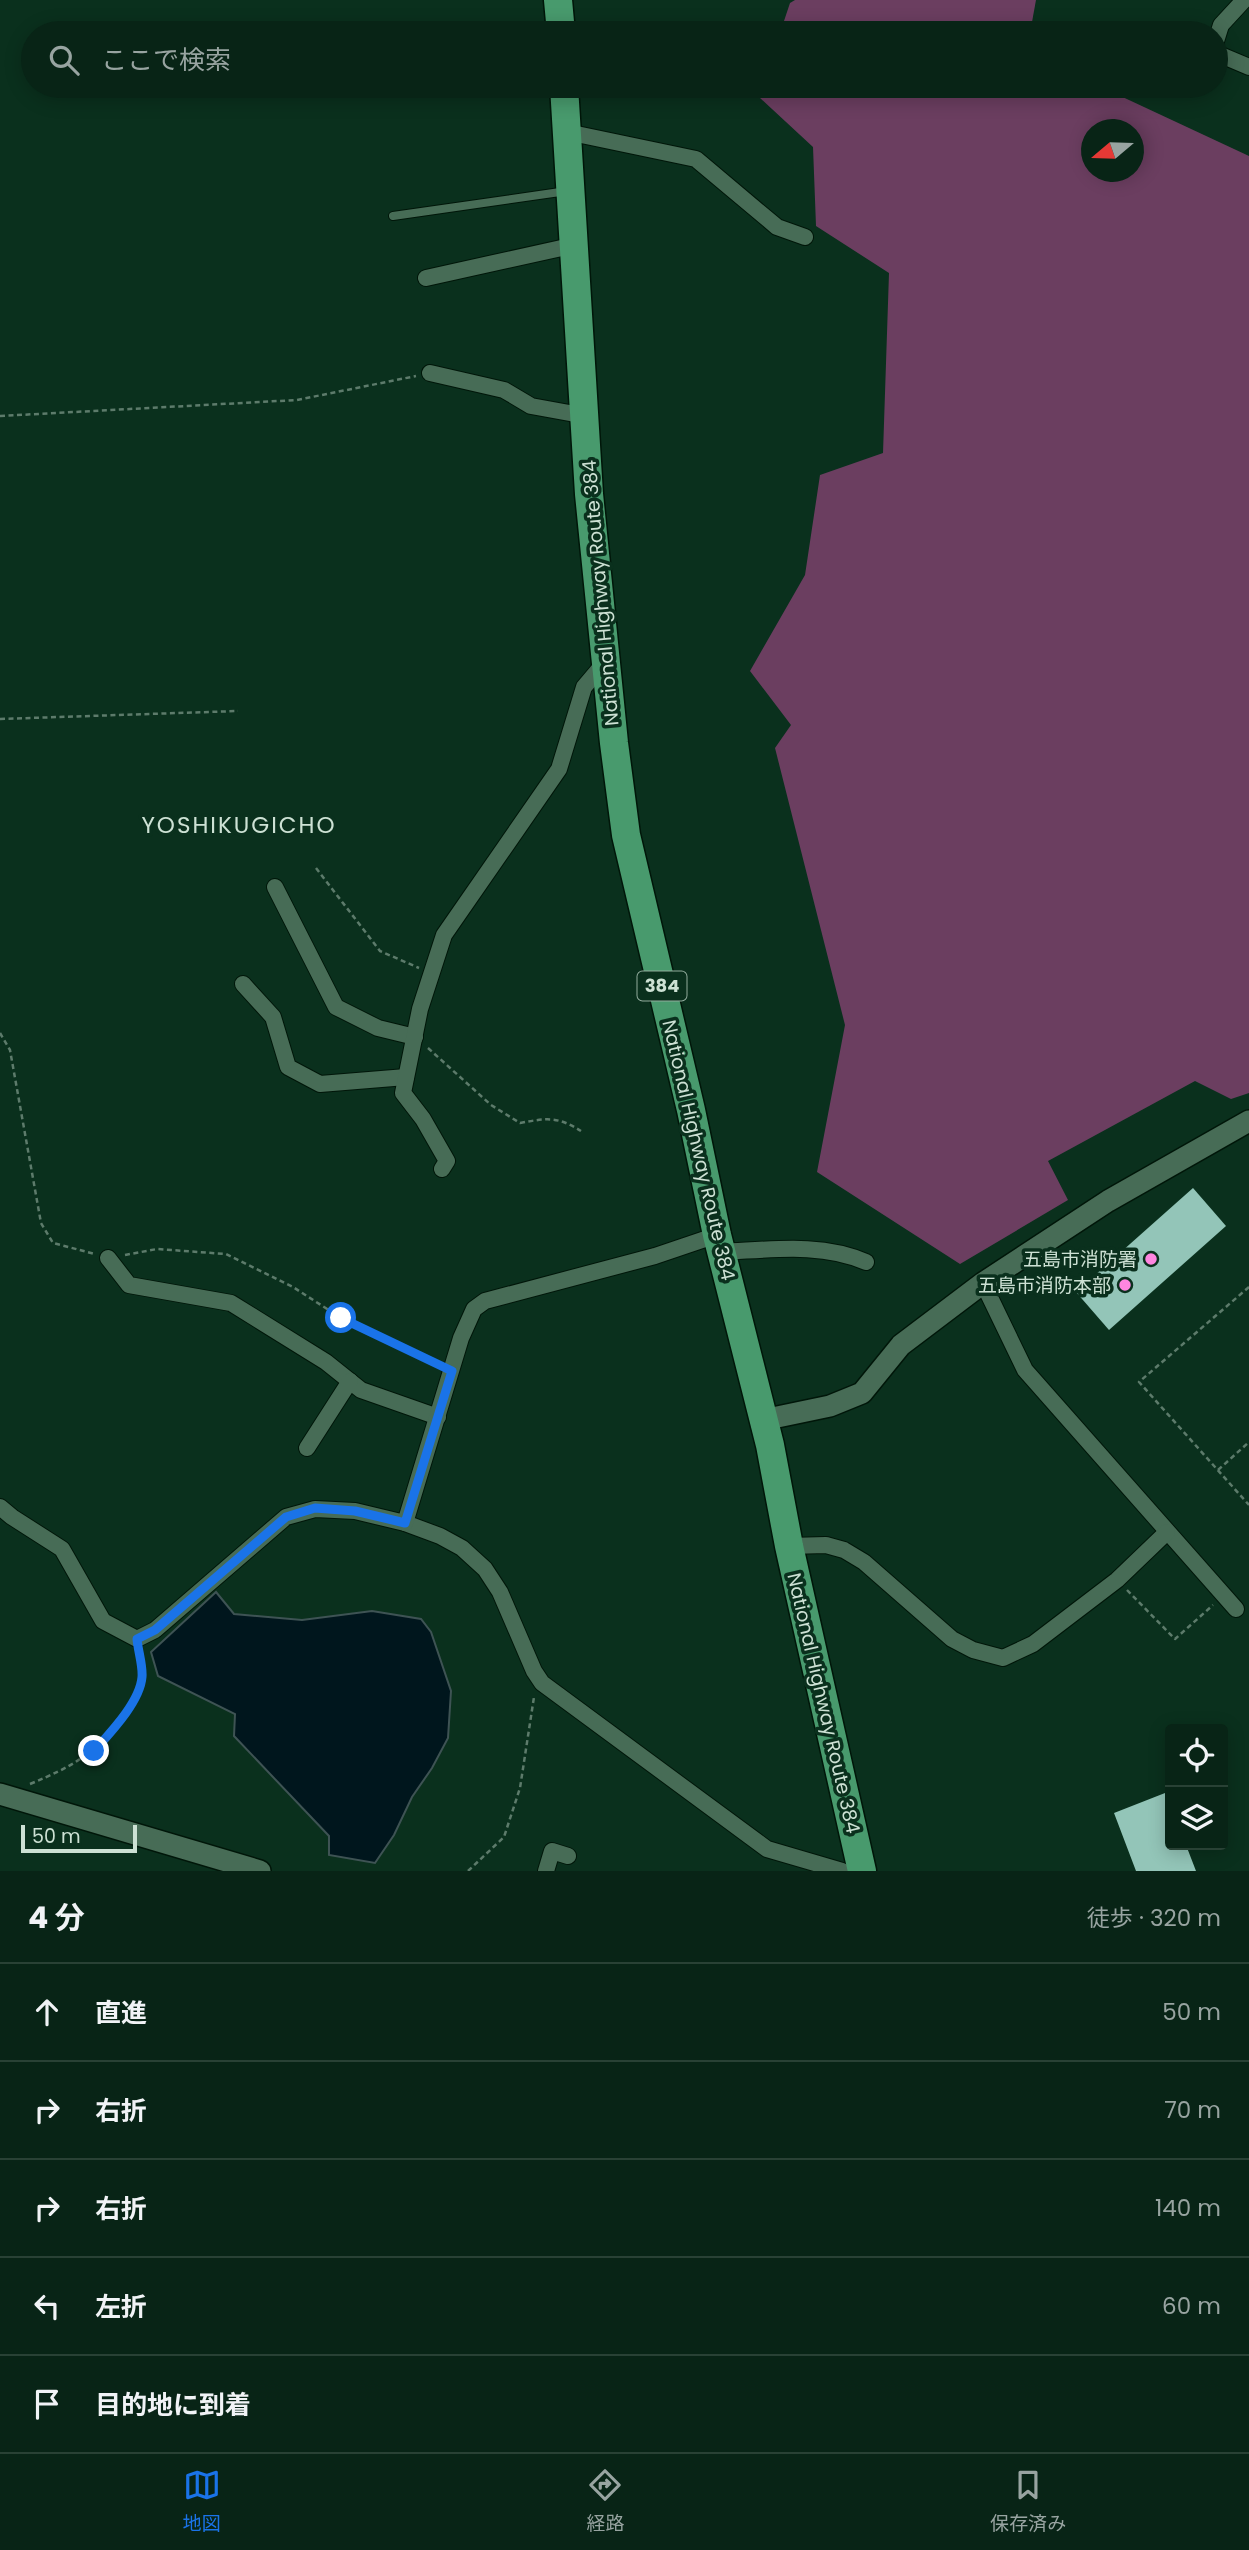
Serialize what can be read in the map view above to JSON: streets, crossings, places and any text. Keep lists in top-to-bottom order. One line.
{"streets":{"highway":["National Highway Route 384","384"]},"districts":["YOSHIKUGICHO"],"places":["五島市消防署","五島市消防本部"],"scale_bar":"50 m","north":"left","page":{"search":"ここで検索","scale":"50 m","heading":["4 分","徒歩 · 320 m"],"list":[["直進","50 m"],["右折","70 m"],["右折","140 m"],["左折","60 m"],"目的地に到着"],"nav":["地図","経路","保存済み"]}}
